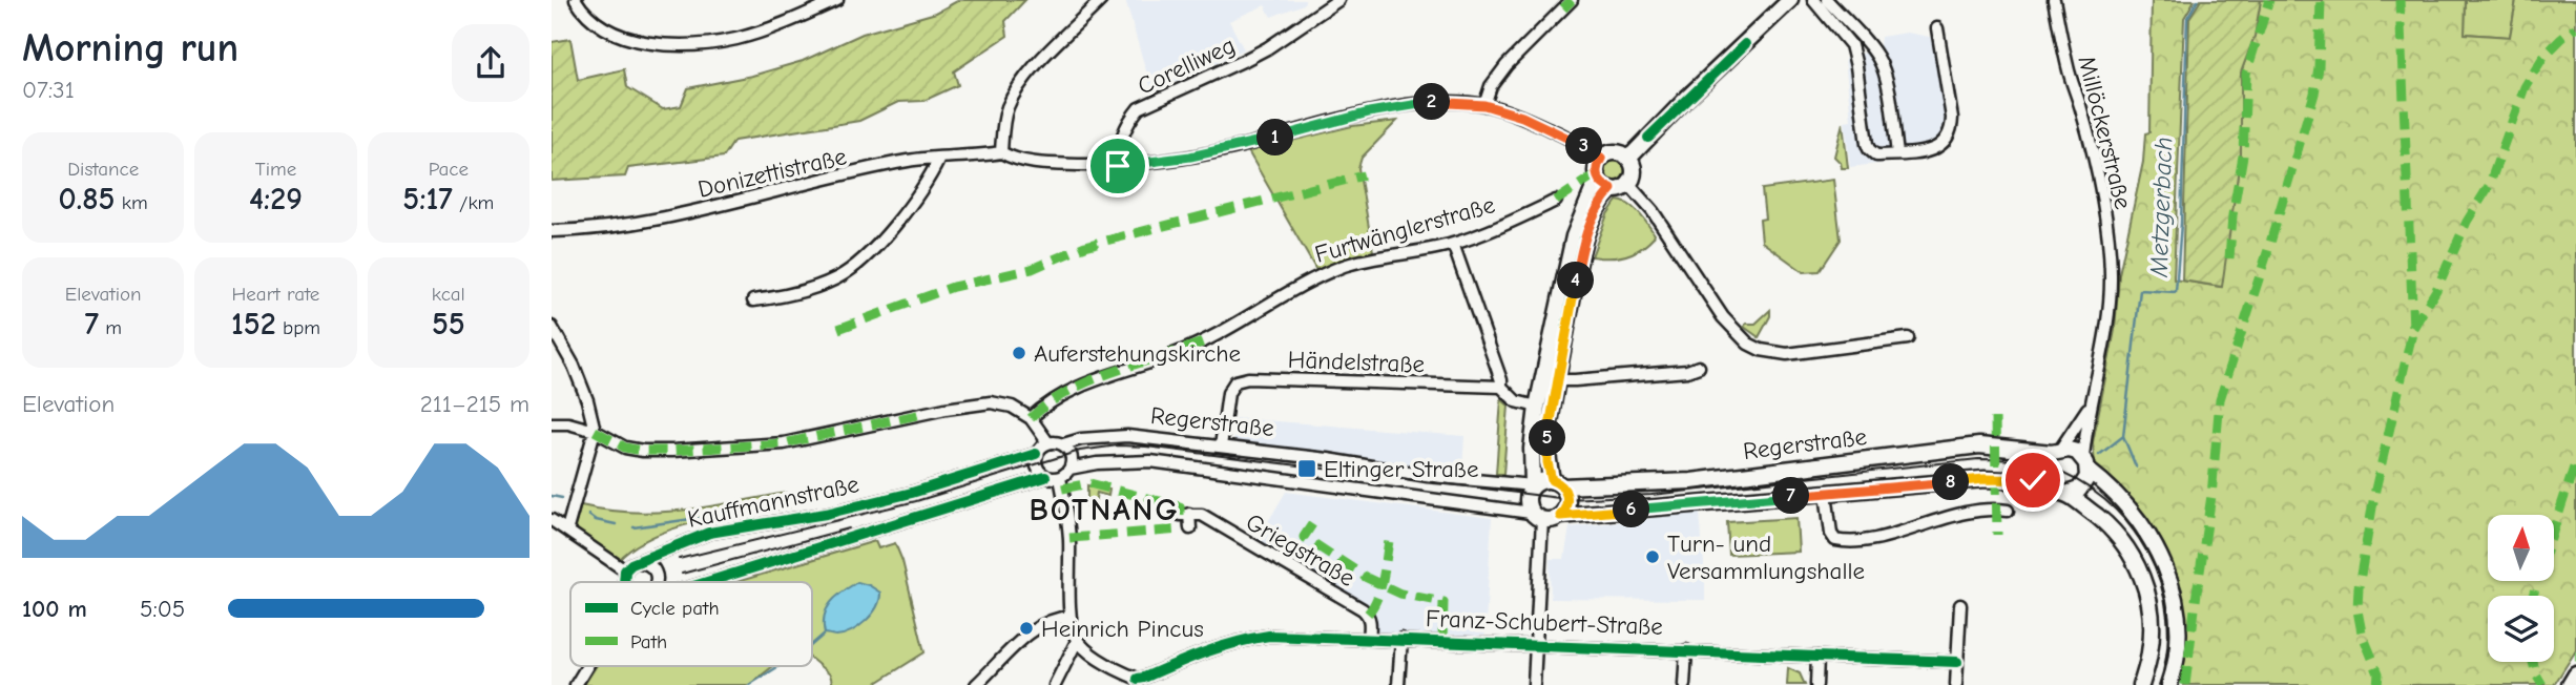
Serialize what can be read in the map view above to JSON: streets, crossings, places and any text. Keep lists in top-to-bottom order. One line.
{"streets":{"main road":["Regerstraße"],"street":["Corelliweg","Millöckerstraße","Donizettistraße","Furtwänglerstraße","Händelstraße","Kauffmannstraße","Griegstraße","Franz-Schubert-Straße"]},"crossings":[["Millöckerstraße","Regerstraße"],["Händelstraße","Regerstraße"],["Regerstraße","Kauffmannstraße"],["Griegstraße","Franz-Schubert-Straße"]],"districts":["BOTNANG"],"water":["Metzgerbach"],"places":{"other":["Auferstehungskirche","Turn- und Versammlungshalle","Heinrich Pincus"],"transit":["Eltinger Straße"]},"legend":["Cycle path","Path"],"north":"top","page":{"heading":["Morning run","07:31"],"pins":["2","1","3","4","5","8","7","6"],"stats":[["Distance","0.85 km"],["Time","4:29"],["Pace","5:17 /km"],["Elevation","7 m"],["Heart rate","152 bpm"],["kcal","55"]],"chart":["Elevation","211–215 m"],"list":[{"name":"100 m","note":"5:05"}]}}
